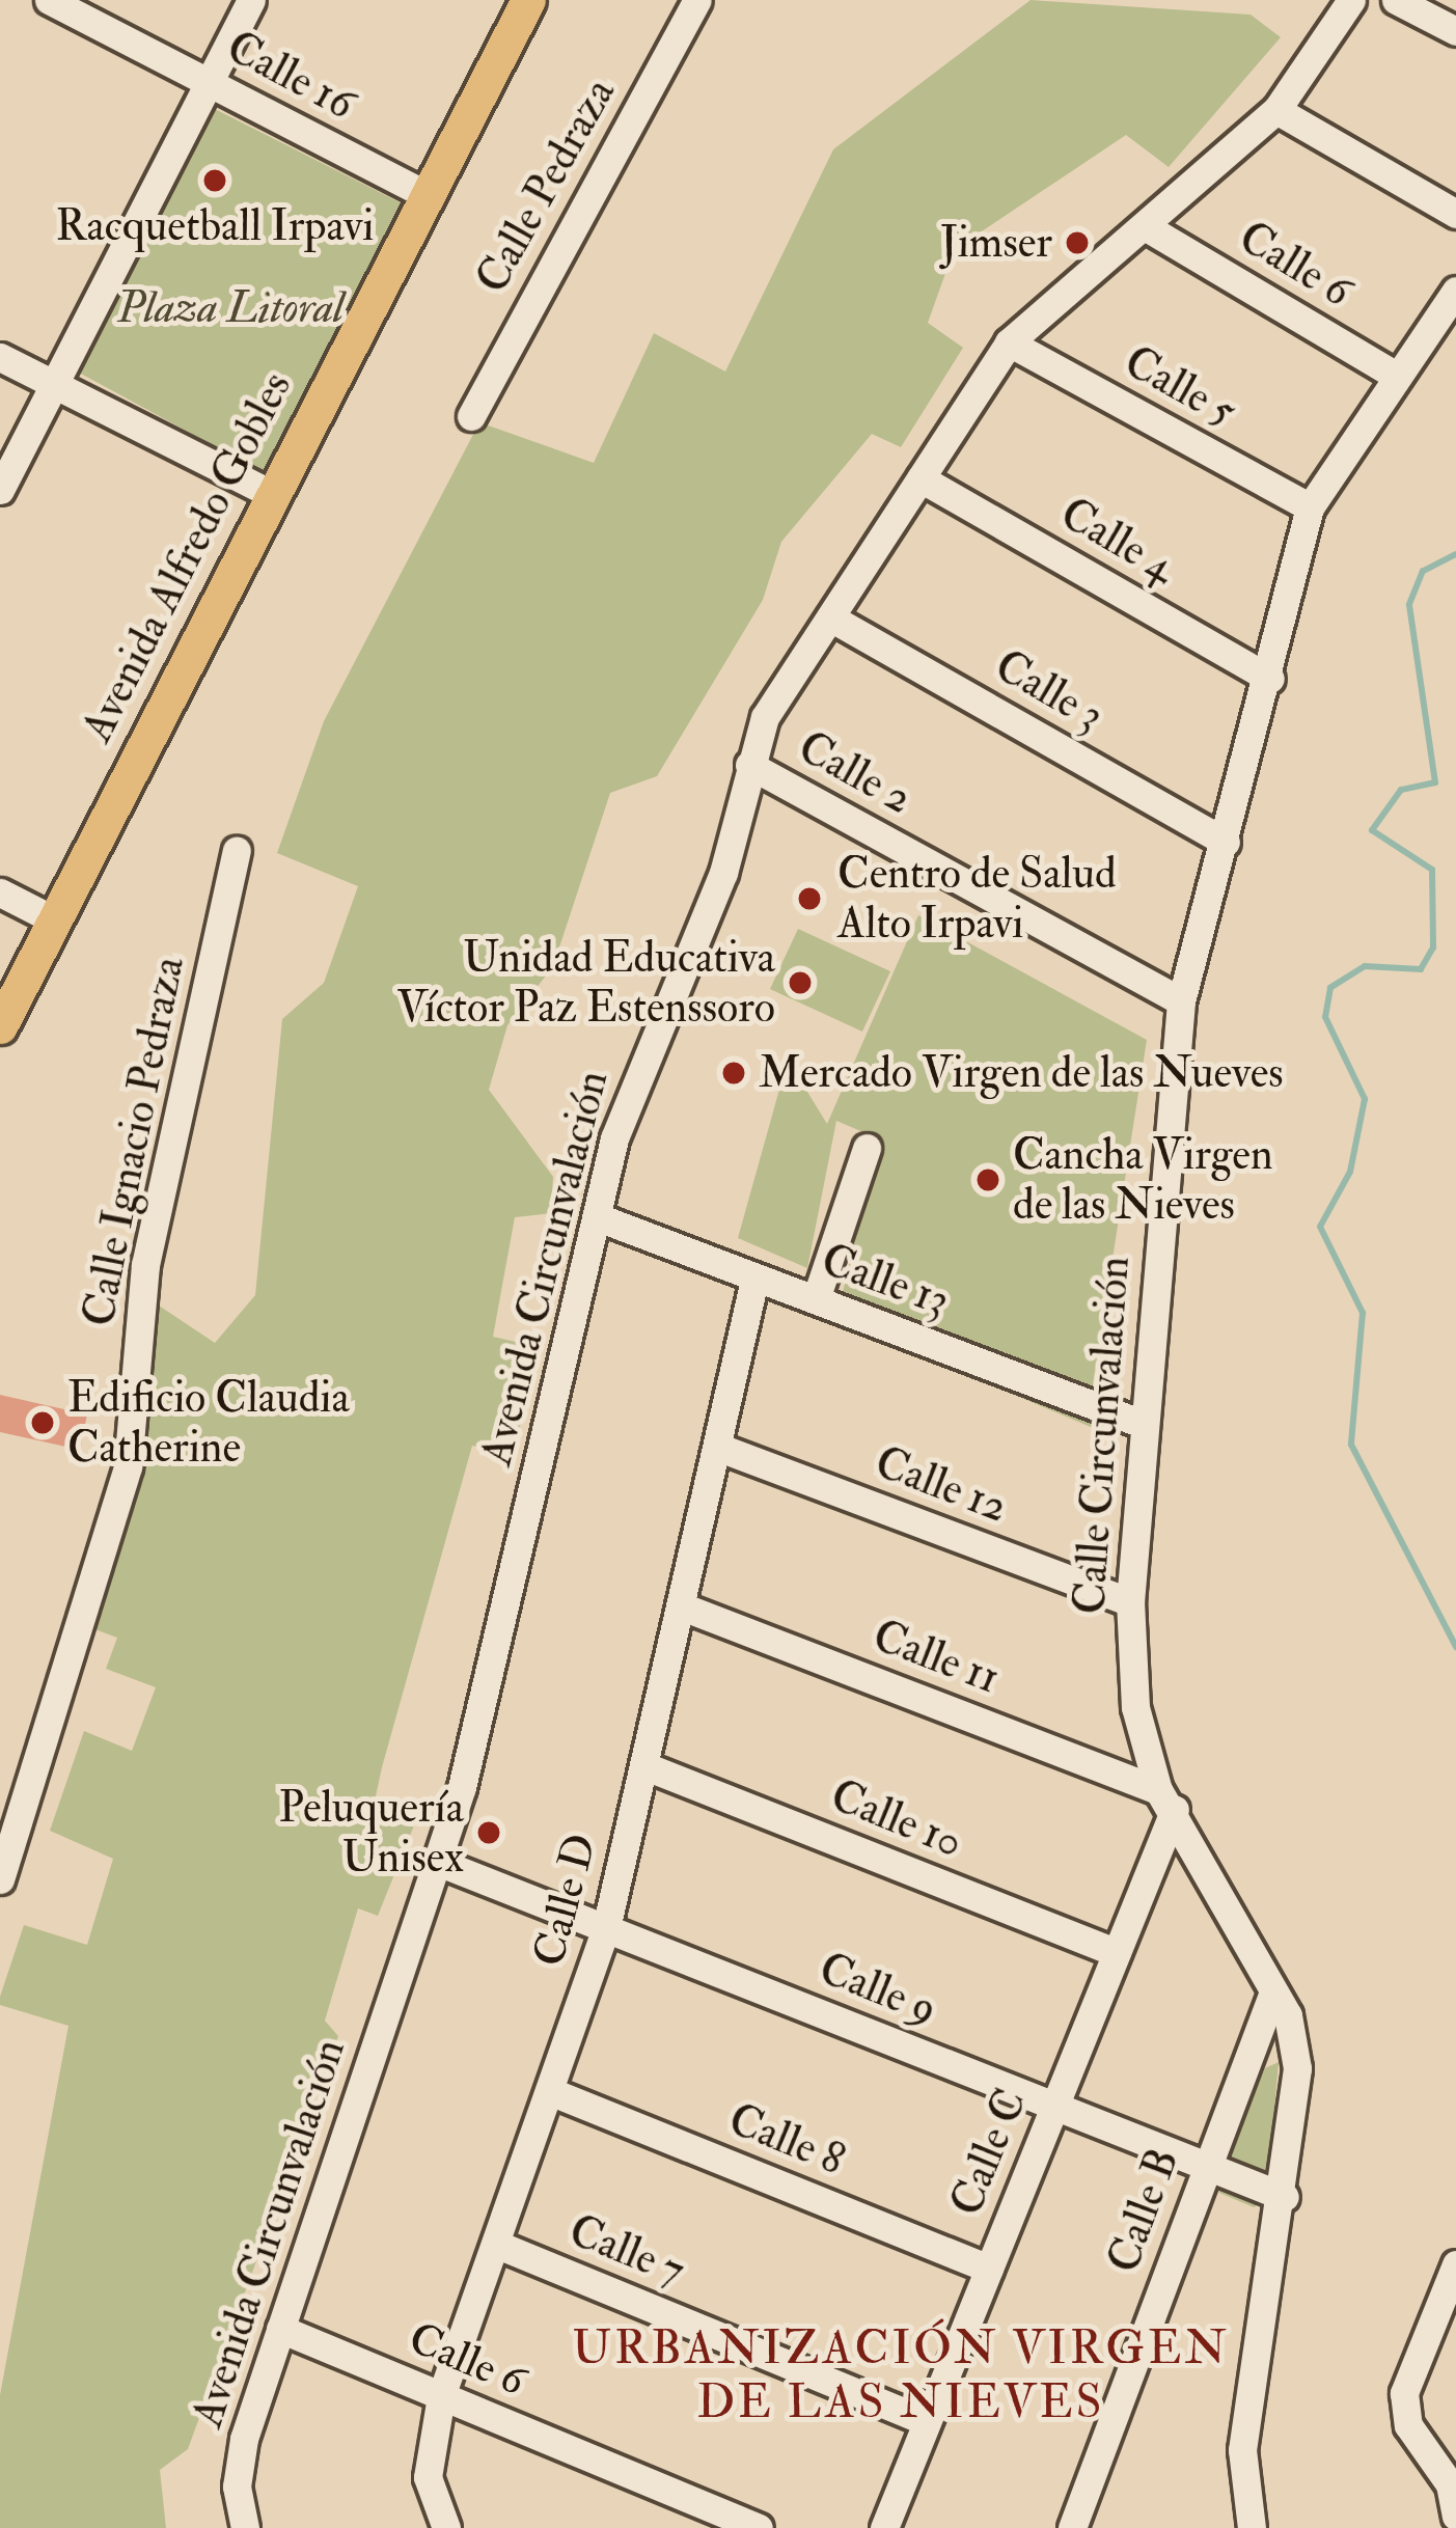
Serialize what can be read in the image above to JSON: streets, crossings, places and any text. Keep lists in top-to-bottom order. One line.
{"streets":{"main road":["Avenida Alfredo Gobles"],"street":["Calle 16","Calle Pedraza","Calle 6","Calle 5","Calle 4","Calle 3","Calle 2","Calle Ignacio Pedraza","Avenida Circunvalación","Calle 13","Calle Circunvalación","Calle 12","Calle 11","Calle 10","Calle D","Calle 9","Calle 8","Calle C","Calle B","Calle 7"]},"crossings":[["Calle 16","Avenida Alfredo Gobles"],["Calle 6","Avenida Circunvalación"],["Calle 6","Calle Circunvalación"],["Calle 6","Calle D"],["Calle 5","Avenida Circunvalación"],["Calle 5","Calle Circunvalación"],["Calle 4","Avenida Circunvalación"],["Calle 4","Calle Circunvalación"],["Calle 3","Avenida Circunvalación"],["Calle 3","Calle Circunvalación"],["Calle 2","Avenida Circunvalación"],["Calle 2","Calle Circunvalación"],["Avenida Circunvalación","Calle 13"],["Avenida Circunvalación","Calle 9"],["Calle 13","Calle Circunvalación"],["Calle 13","Calle D"],["Calle Circunvalación","Calle 12"],["Calle Circunvalación","Calle 11"],["Calle Circunvalación","Calle 9"],["Calle Circunvalación","Calle C"],["Calle Circunvalación","Calle B"],["Calle 12","Calle D"],["Calle 11","Calle D"],["Calle 11","Calle C"],["Calle 10","Calle D"],["Calle 10","Calle C"],["Calle D","Calle 9"],["Calle D","Calle 8"],["Calle D","Calle 7"],["Calle 9","Calle C"],["Calle 9","Calle B"],["Calle 8","Calle C"],["Calle C","Calle 7"]],"districts":["URBANIZACIÓN VIRGEN DE LAS NIEVES"],"parks":["Plaza Litoral"],"places":["Racquetball Irpavi","Jimser","Centro de Salud Alto Irpavi","Unidad Educativa Víctor Paz Estenssoro","Mercado Virgen de las Nueves","Cancha Virgen de las Nieves","Edificio Claudia Catherine","Peluquería Unisex"]}
